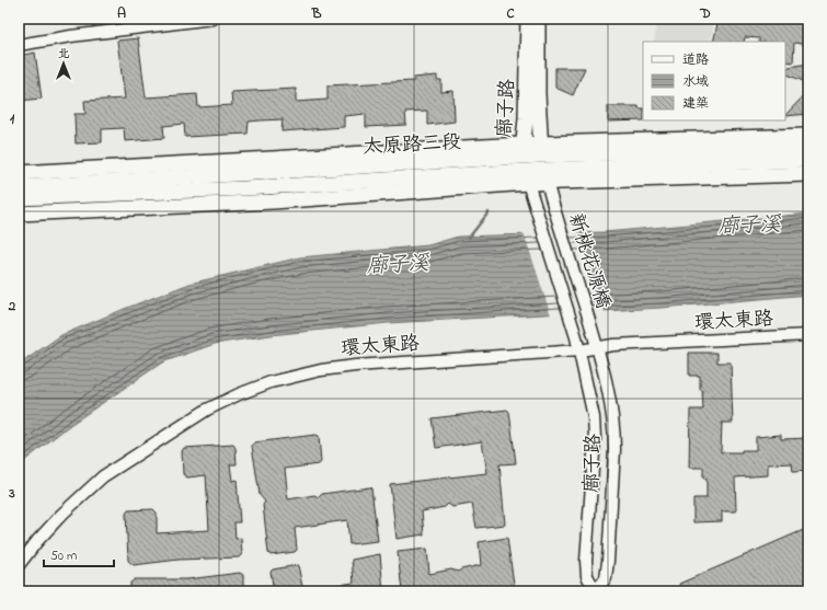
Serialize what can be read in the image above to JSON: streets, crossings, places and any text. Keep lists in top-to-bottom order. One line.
{"streets":{"main road":["廍子路","太原路三段"],"street":["新桃花源橋","環太東路"]},"crossings":[["廍子路","太原路三段"],["廍子路","新桃花源橋"],["廍子路","環太東路"],["新桃花源橋","環太東路"]],"water":["廍子溪"],"legend":["道路","水域","建築"],"scale_bar":"50 m","north":"top","grid":{"columns":["A","B","C","D"],"rows":["1","2","3"]}}
